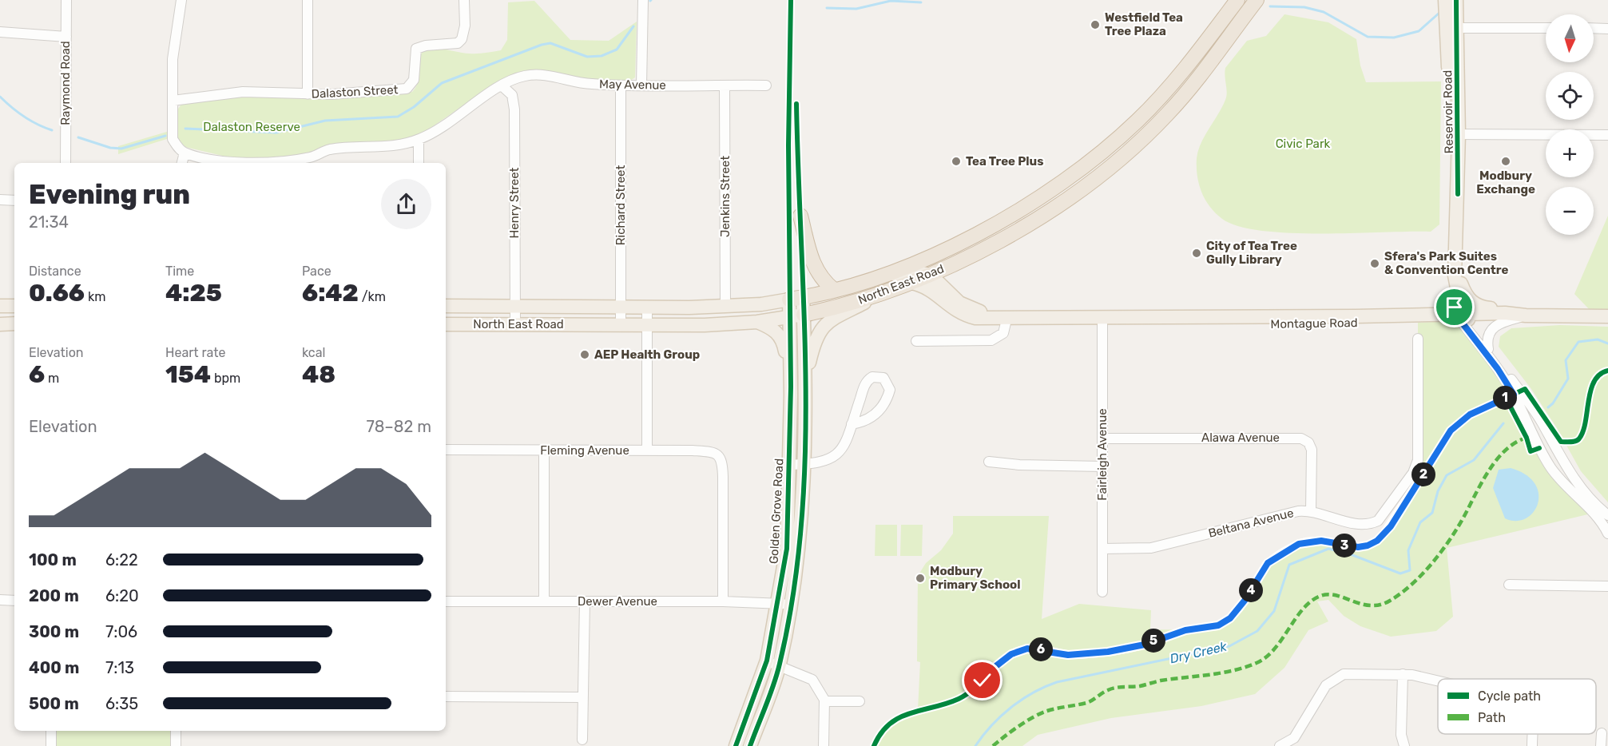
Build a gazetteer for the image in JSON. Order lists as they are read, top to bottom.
{
  "streets": {
    "highway": ["North East Road"],
    "main road": ["Reservoir Road", "Montague Road", "Golden Grove Road"],
    "street": [
      "Raymond Road",
      "May Avenue",
      "Dalaston Street",
      "Jenkins Street",
      "Henry Street",
      "Richard Street",
      "Alawa Avenue",
      "Fleming Avenue",
      "Fairleigh Avenue",
      "Beltana Avenue",
      "Dewer Avenue"
    ]
  },
  "crossings": [
    ["May Avenue", "Jenkins Street"],
    ["May Avenue", "Henry Street"],
    ["May Avenue", "Richard Street"],
    ["Reservoir Road", "Montague Road"],
    ["Jenkins Street", "North East Road"],
    ["Henry Street", "North East Road"],
    ["Richard Street", "North East Road"],
    ["North East Road", "Montague Road"],
    ["North East Road", "Golden Grove Road"],
    ["Montague Road", "Fairleigh Avenue"],
    ["Alawa Avenue", "Fairleigh Avenue"],
    ["Alawa Avenue", "Beltana Avenue"],
    ["Fleming Avenue", "Dewer Avenue"],
    ["Fairleigh Avenue", "Beltana Avenue"],
    ["Golden Grove Road", "Dewer Avenue"]
  ],
  "water": ["Dry Creek"],
  "parks": ["Dalaston Reserve", "Civic Park"],
  "places": [
    "Westfield Tea Tree Plaza",
    "Tea Tree Plus",
    "Modbury Exchange",
    "City of Tea Tree Gully Library",
    "Sfera's Park Suites & Convention Centre",
    "AEP Health Group",
    "Modbury Primary School"
  ],
  "legend": ["Cycle path", "Path"],
  "north": "bottom",
  "page": {
    "map_buttons": ["+", "−"],
    "heading": ["Evening run", "21:34"],
    "stats": [
      ["Distance", "0.66 km"],
      ["Time", "4:25"],
      ["Pace", "6:42 /km"],
      ["Elevation", "6 m"],
      ["Heart rate", "154 bpm"],
      ["kcal", "48"]
    ],
    "pins": [
      "1",
      "2",
      "3",
      "4",
      "5",
      "6"
    ],
    "chart": ["Elevation", "78–82 m"],
    "list": [
      {
        "name": "100 m",
        "note": "6:22"
      },
      {
        "name": "200 m",
        "note": "6:20"
      },
      {
        "name": "300 m",
        "note": "7:06"
      },
      {
        "name": "400 m",
        "note": "7:13"
      },
      {
        "name": "500 m",
        "note": "6:35"
      }
    ]
  }
}
